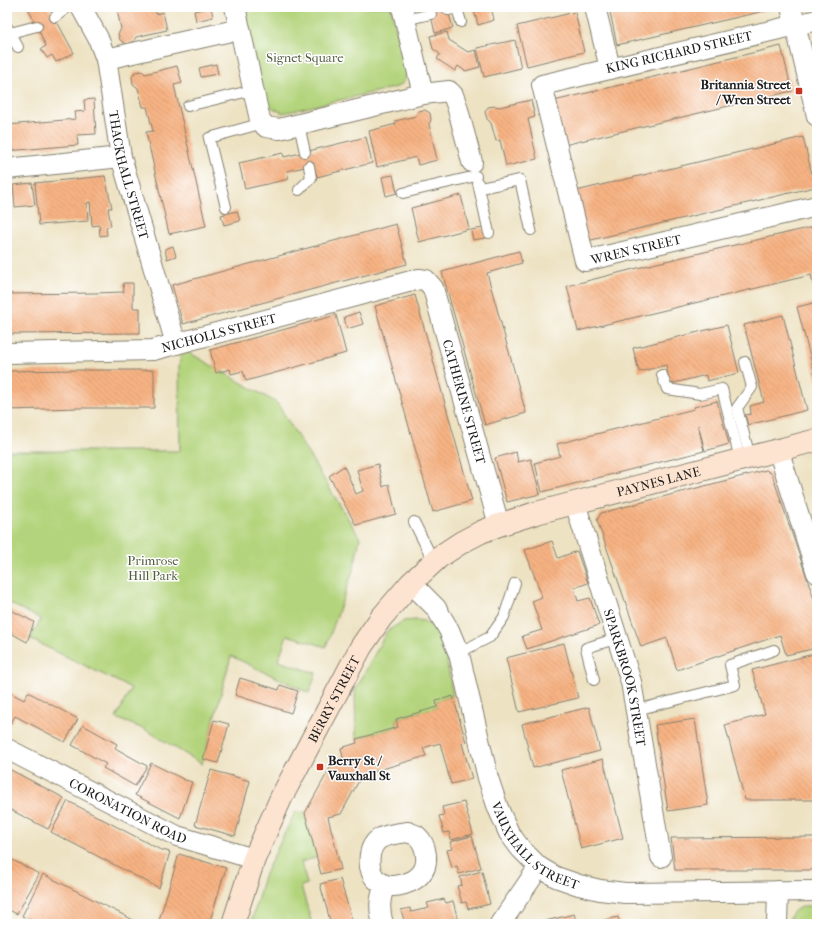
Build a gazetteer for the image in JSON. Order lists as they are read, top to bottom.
{
  "streets": {
    "street": [
      "KING RICHARD STREET",
      "THACKHALL STREET",
      "WREN STREET",
      "NICHOLLS STREET",
      "CATHERINE STREET",
      "PAYNES LANE",
      "SPARKBROOK STREET",
      "BERRY STREET",
      "CORONATION ROAD",
      "VAUXHALL STREET"
    ]
  },
  "crossings": [
    ["KING RICHARD STREET", "WREN STREET"],
    ["THACKHALL STREET", "NICHOLLS STREET"],
    ["NICHOLLS STREET", "CATHERINE STREET"],
    ["CATHERINE STREET", "PAYNES LANE"],
    ["CATHERINE STREET", "BERRY STREET"],
    ["PAYNES LANE", "SPARKBROOK STREET"],
    ["PAYNES LANE", "BERRY STREET"],
    ["BERRY STREET", "CORONATION ROAD"],
    ["BERRY STREET", "VAUXHALL STREET"]
  ],
  "parks": ["Signet Square", "Primrose Hill Park"],
  "places": {
    "transit": ["Britannia Street / Wren Street", "Berry St / Vauxhall St"]
  }
}
